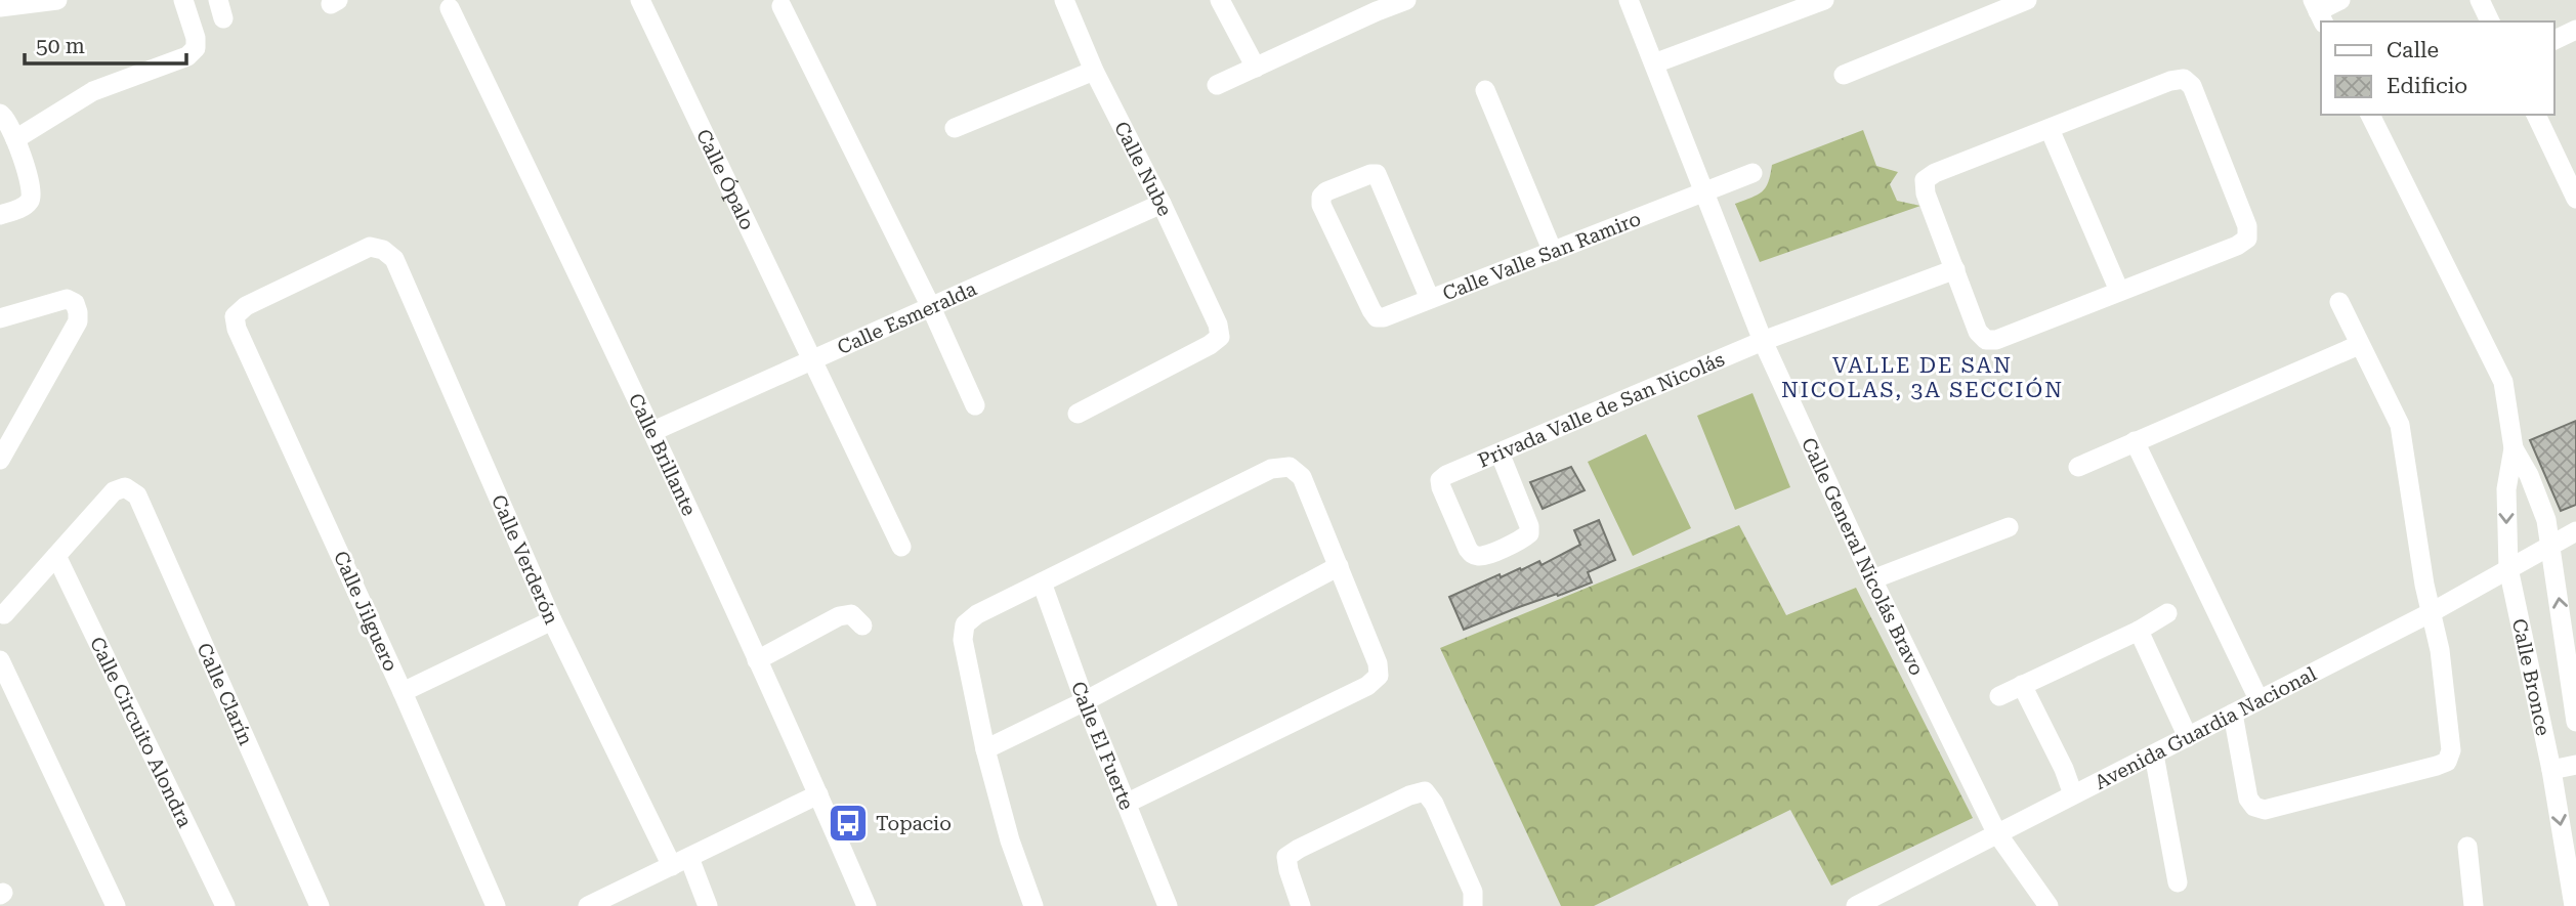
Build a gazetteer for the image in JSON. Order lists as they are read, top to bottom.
{
  "streets": {
    "street": [
      "Calle Nube",
      "Calle Ópalo",
      "Calle Valle San Ramiro",
      "Calle Esmeralda",
      "Privada Valle de San Nicolás",
      "Calle Brillante",
      "Calle General Nicolás Bravo",
      "Calle Verderón",
      "Calle Jilguero",
      "Calle Bronce",
      "Calle Clarín",
      "Avenida Guardia Nacional",
      "Calle Circuito Alondra",
      "Calle El Fuerte"
    ]
  },
  "crossings": [
    ["Calle Nube", "Calle Esmeralda"],
    ["Calle Ópalo", "Calle Esmeralda"],
    ["Calle Valle San Ramiro", "Calle General Nicolás Bravo"],
    ["Calle Esmeralda", "Calle Brillante"],
    ["Privada Valle de San Nicolás", "Calle General Nicolás Bravo"],
    ["Calle General Nicolás Bravo", "Avenida Guardia Nacional"],
    ["Calle Verderón", "Calle Jilguero"],
    ["Calle Bronce", "Avenida Guardia Nacional"],
    ["Calle Clarín", "Calle Circuito Alondra"]
  ],
  "districts": ["VALLE DE SAN NICOLAS, 3A SECCIÓN"],
  "places": {
    "bus stop": ["Topacio"]
  },
  "legend": ["Calle", "Edificio"],
  "scale_bar": "50 m"
}
